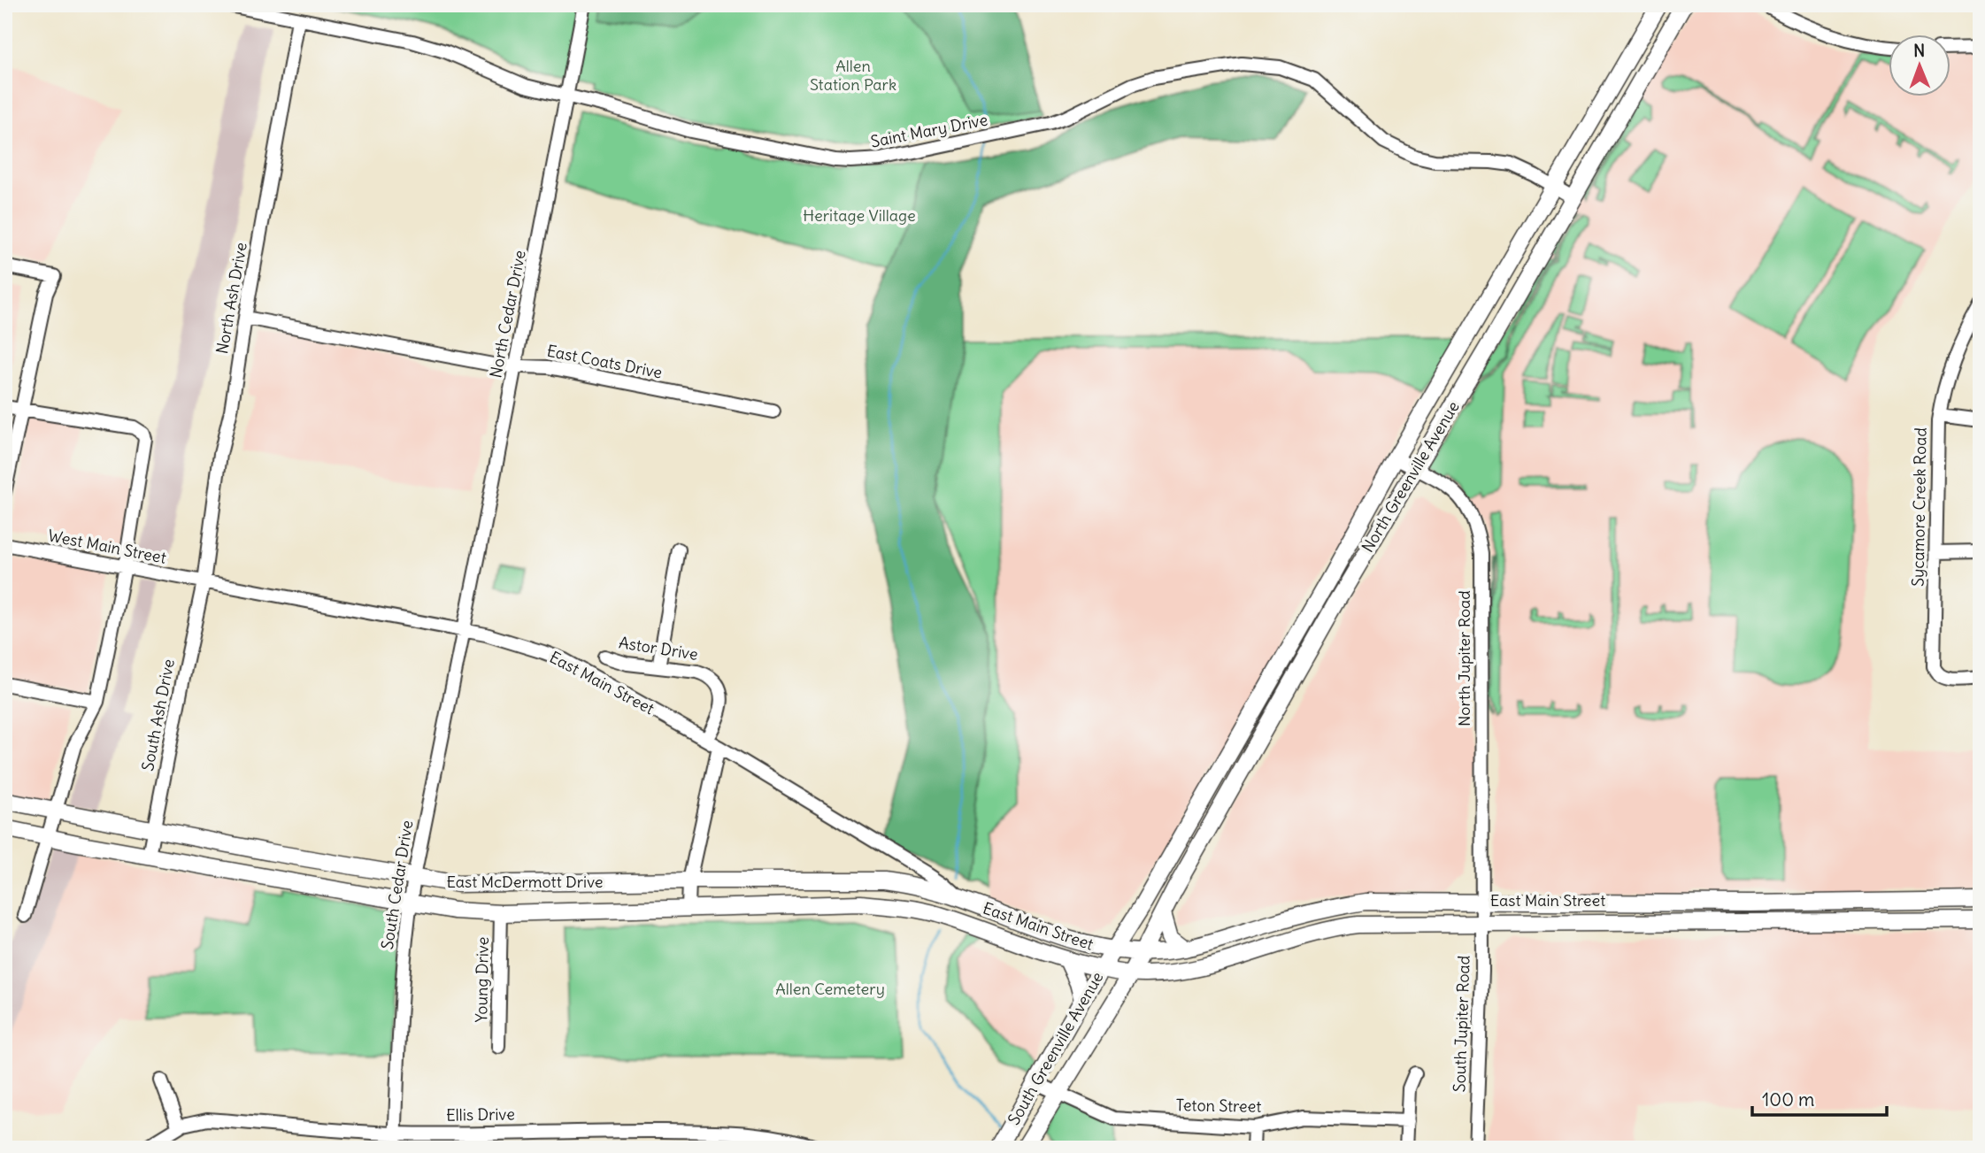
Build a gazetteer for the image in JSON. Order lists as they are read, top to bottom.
{
  "streets": {
    "main road": [
      "North Greenville Avenue",
      "East Main Street",
      "East McDermott Drive",
      "South Greenville Avenue"
    ],
    "street": [
      "Saint Mary Drive",
      "North Ash Drive",
      "North Cedar Drive",
      "East Coats Drive",
      "Sycamore Creek Road",
      "West Main Street",
      "Astor Drive",
      "North Jupiter Road",
      "South Ash Drive",
      "South Cedar Drive",
      "Young Drive",
      "South Jupiter Road",
      "Teton Street",
      "Ellis Drive"
    ]
  },
  "crossings": [
    ["Saint Mary Drive", "North Ash Drive"],
    ["Saint Mary Drive", "North Cedar Drive"],
    ["Saint Mary Drive", "North Greenville Avenue"],
    ["North Ash Drive", "East Coats Drive"],
    ["North Ash Drive", "West Main Street"],
    ["North Ash Drive", "East Main Street"],
    ["North Ash Drive", "South Ash Drive"],
    ["North Cedar Drive", "East Coats Drive"],
    ["North Cedar Drive", "East Main Street"],
    ["North Cedar Drive", "South Cedar Drive"],
    ["North Greenville Avenue", "North Jupiter Road"],
    ["North Greenville Avenue", "East Main Street"],
    ["North Greenville Avenue", "South Greenville Avenue"],
    ["West Main Street", "East Main Street"],
    ["West Main Street", "South Ash Drive"],
    ["Astor Drive", "East Main Street"],
    ["North Jupiter Road", "East Main Street"],
    ["North Jupiter Road", "South Jupiter Road"],
    ["East Main Street", "South Ash Drive"],
    ["East Main Street", "East McDermott Drive"],
    ["East Main Street", "South Cedar Drive"],
    ["East Main Street", "South Jupiter Road"],
    ["East Main Street", "South Greenville Avenue"],
    ["South Ash Drive", "East McDermott Drive"],
    ["East McDermott Drive", "South Cedar Drive"],
    ["East McDermott Drive", "Young Drive"],
    ["South Cedar Drive", "Ellis Drive"],
    ["South Greenville Avenue", "Teton Street"]
  ],
  "parks": ["Allen Station Park", "Heritage Village", "Allen Cemetery"],
  "scale_bar": "100 m",
  "north": "top"
}
